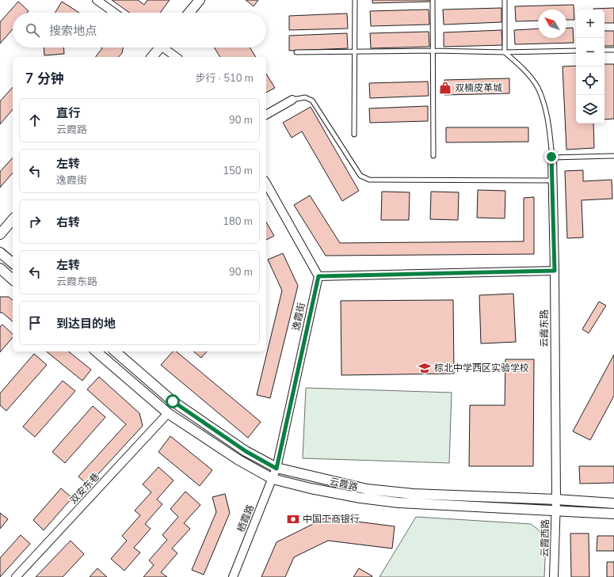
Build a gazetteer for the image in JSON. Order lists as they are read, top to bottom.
{
  "streets": {
    "street": [
      "逸霞街",
      "云霞东路",
      "云霞路",
      "双安东巷",
      "栖霞路",
      "云霞西路"
    ]
  },
  "crossings": [
    ["逸霞街", "云霞路"],
    ["逸霞街", "栖霞路"],
    ["云霞东路", "云霞路"],
    ["云霞东路", "云霞西路"],
    ["云霞路", "栖霞路"],
    ["云霞路", "云霞西路"]
  ],
  "places": {
    "shop": ["双楠皮革城"],
    "school or university": ["棕北中学西区实验学校"],
    "bank": ["中国工商银行"]
  },
  "north": "top left",
  "page": {
    "map_buttons": ["+", "−"],
    "search": "搜索地点",
    "heading": ["7 分钟", "步行 · 510 m"],
    "list": [
      ["直行", "云霞路", "90 m"],
      ["左转", "逸霞街", "150 m"],
      ["右转", "180 m"],
      ["左转", "云霞东路", "90 m"],
      "到达目的地"
    ]
  }
}
